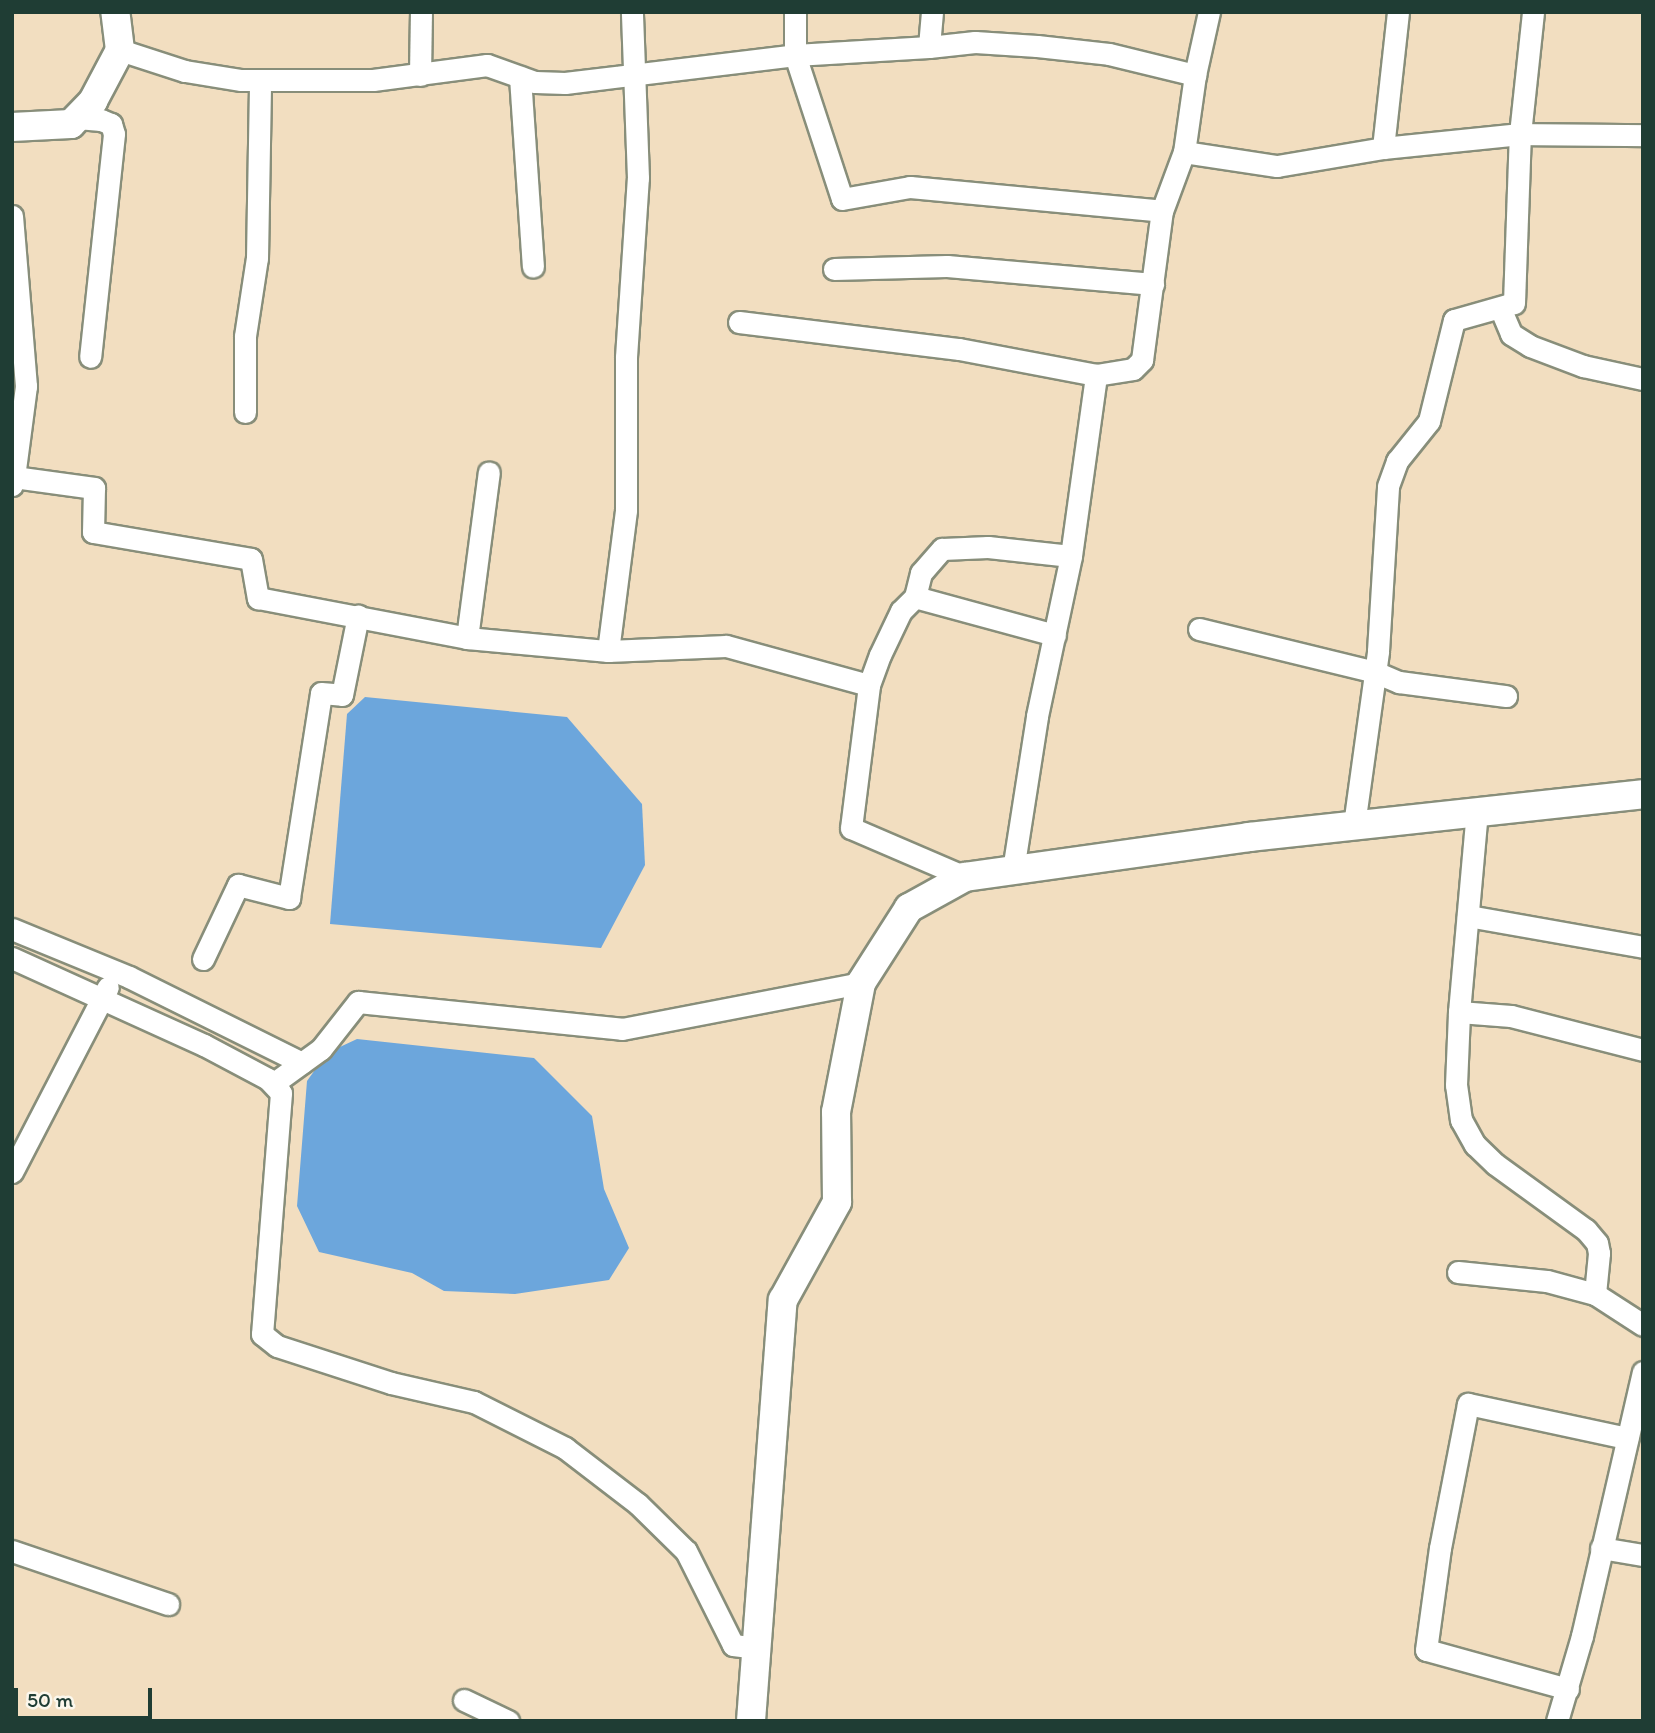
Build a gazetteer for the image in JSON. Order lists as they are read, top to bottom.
{
  "scale_bar": "50 m"
}
